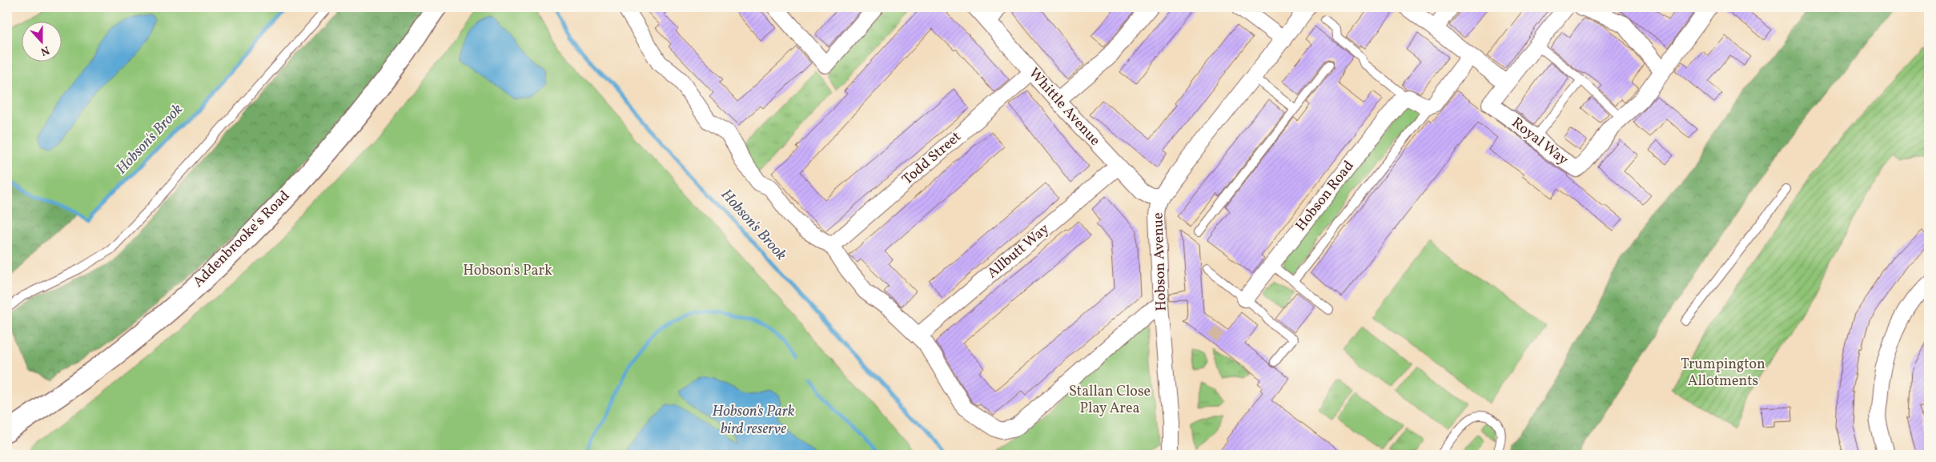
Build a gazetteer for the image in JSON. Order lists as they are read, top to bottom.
{
  "streets": {
    "street": [
      "Whittle Avenue",
      "Royal Way",
      "Todd Street",
      "Hobson Road",
      "Addenbrooke's Road",
      "Allbutt Way",
      "Hobson Avenue"
    ]
  },
  "crossings": [
    ["Whittle Avenue", "Todd Street"],
    ["Whittle Avenue", "Allbutt Way"],
    ["Whittle Avenue", "Hobson Avenue"]
  ],
  "water": ["Hobson's Brook", "Hobson's Park bird reserve"],
  "parks": ["Hobson's Park", "Trumpington Allotments", "Stallan Close Play Area"],
  "north": "bottom"
}
